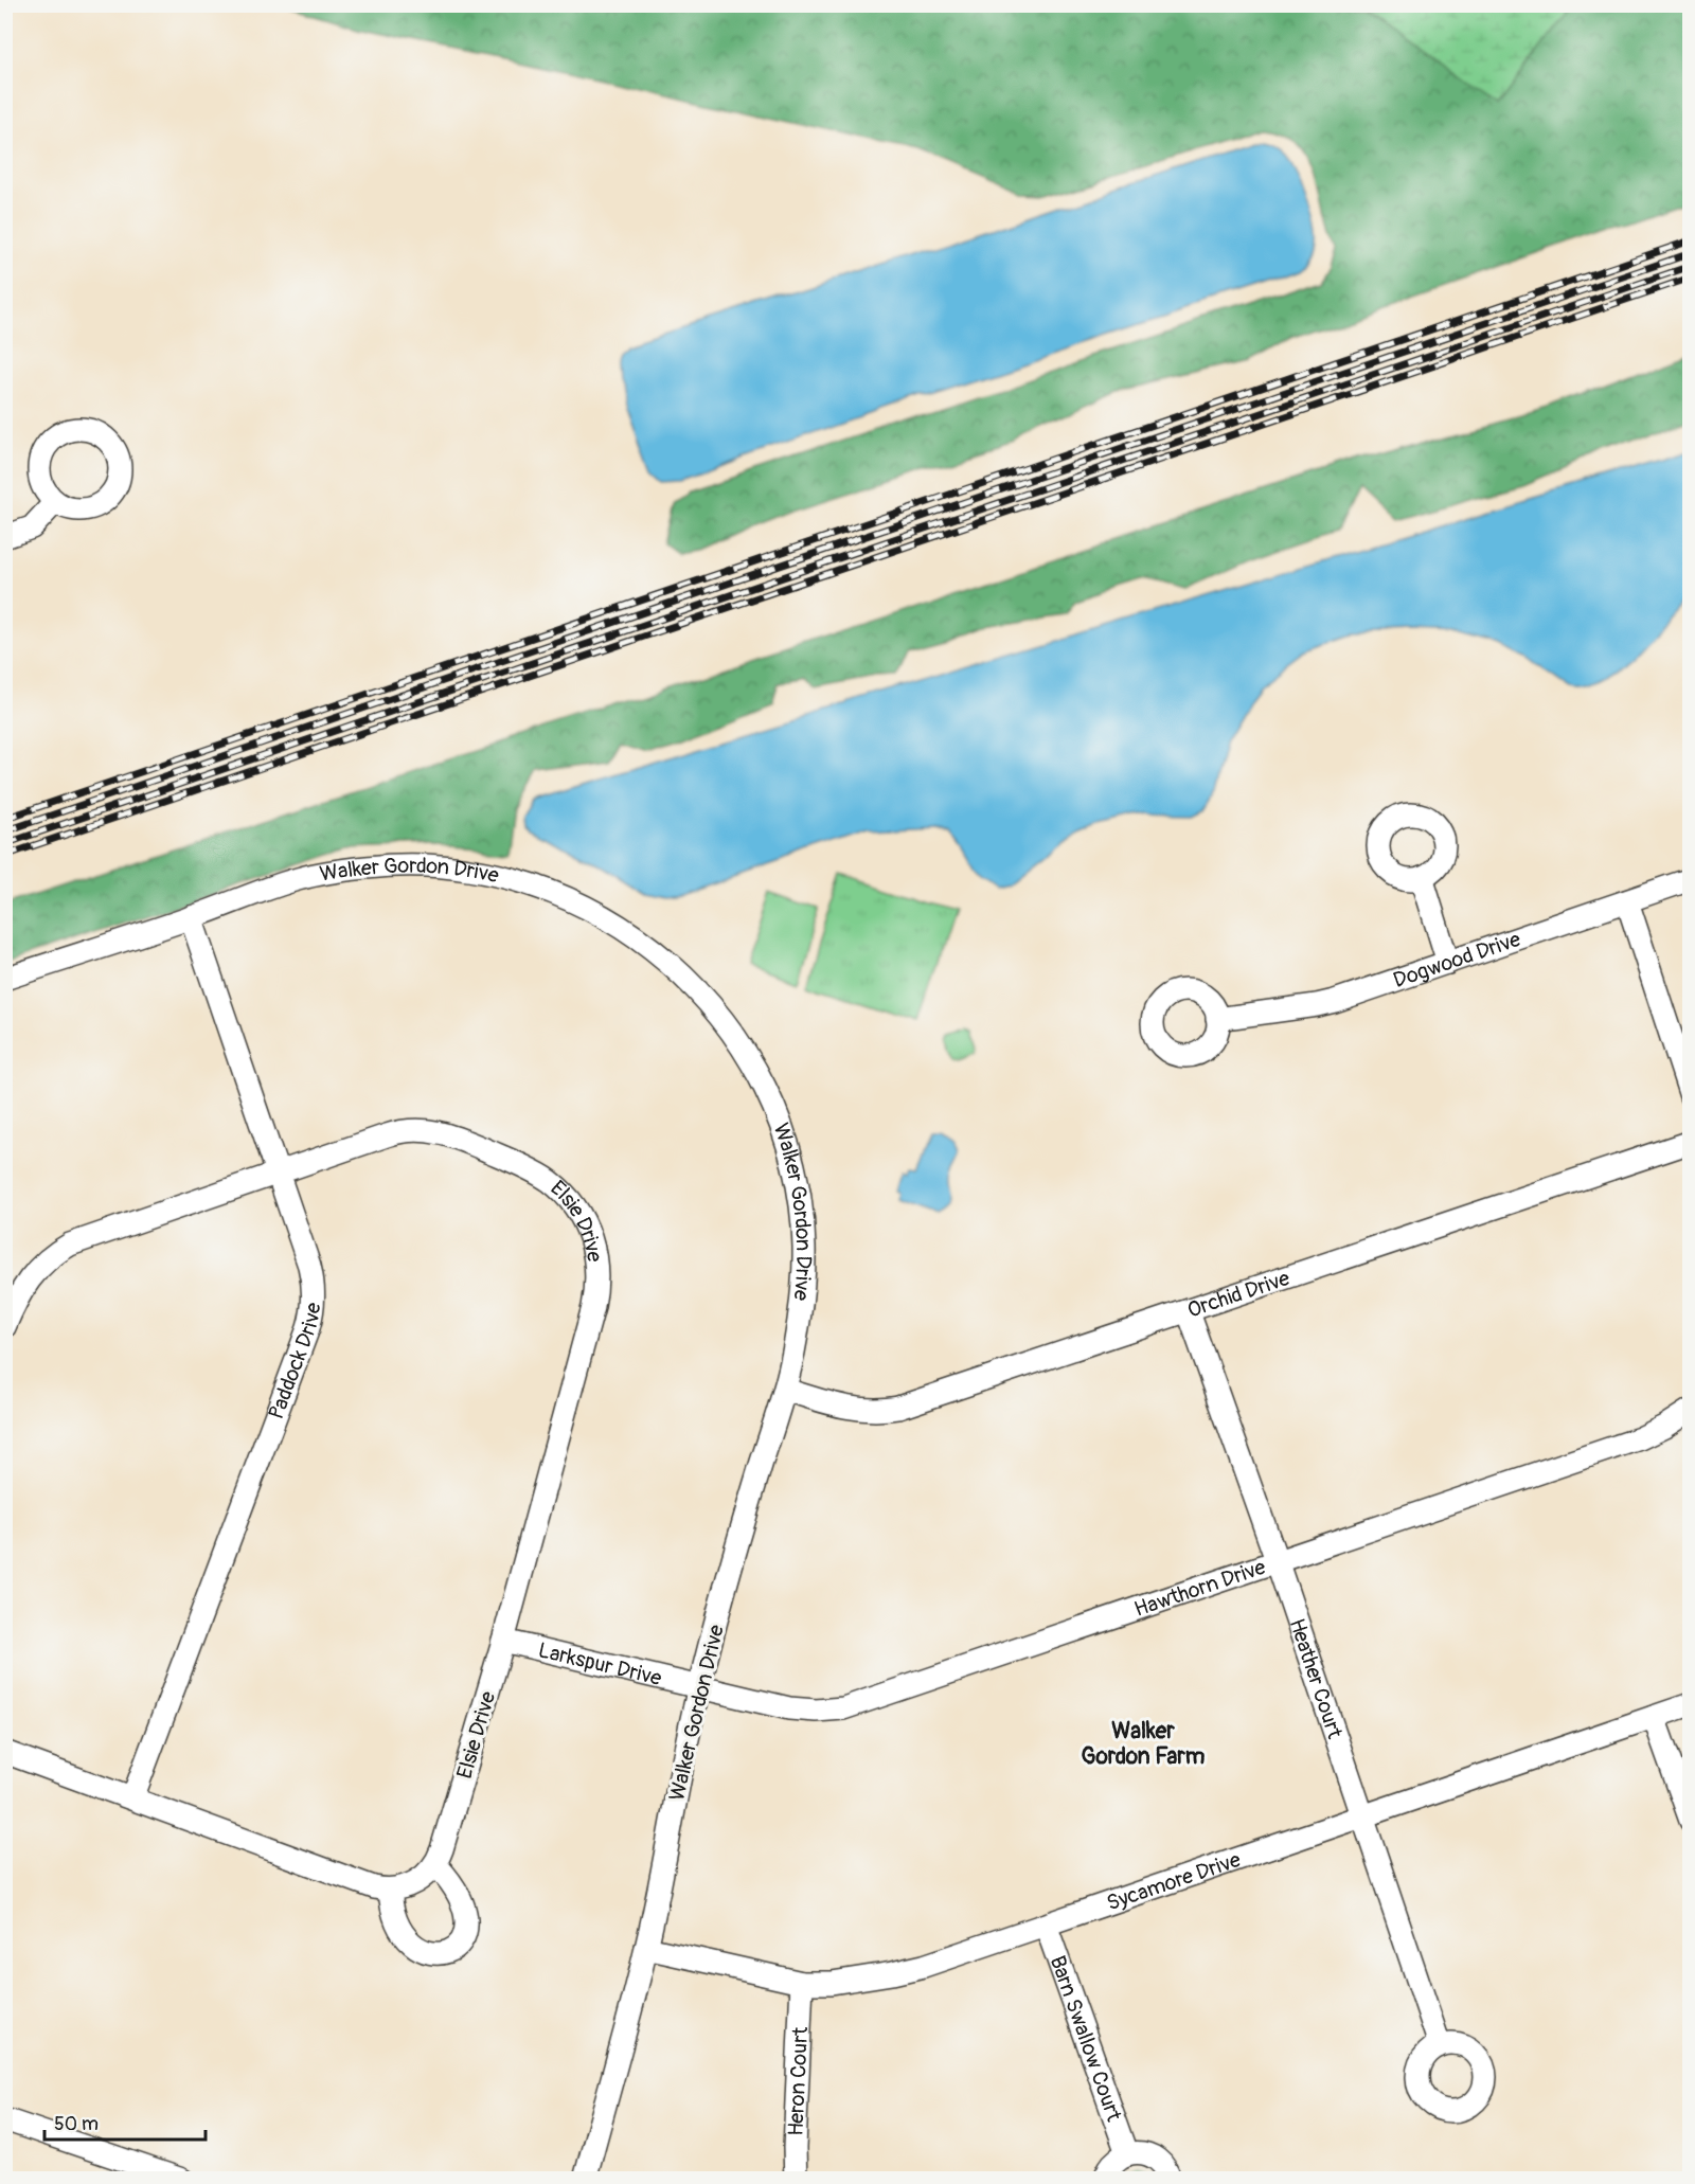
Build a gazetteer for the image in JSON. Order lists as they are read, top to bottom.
{
  "streets": {
    "street": [
      "Walker Gordon Drive",
      "Dogwood Drive",
      "Elsie Drive",
      "Orchid Drive",
      "Paddock Drive",
      "Hawthorn Drive",
      "Larkspur Drive",
      "Heather Court",
      "Sycamore Drive",
      "Barn Swallow Court",
      "Heron Court"
    ]
  },
  "crossings": [
    ["Walker Gordon Drive", "Orchid Drive"],
    ["Walker Gordon Drive", "Paddock Drive"],
    ["Walker Gordon Drive", "Hawthorn Drive"],
    ["Walker Gordon Drive", "Larkspur Drive"],
    ["Walker Gordon Drive", "Sycamore Drive"],
    ["Elsie Drive", "Paddock Drive"],
    ["Elsie Drive", "Larkspur Drive"],
    ["Orchid Drive", "Heather Court"],
    ["Hawthorn Drive", "Larkspur Drive"],
    ["Hawthorn Drive", "Heather Court"],
    ["Heather Court", "Sycamore Drive"],
    ["Sycamore Drive", "Barn Swallow Court"],
    ["Sycamore Drive", "Heron Court"]
  ],
  "districts": ["Walker Gordon Farm"],
  "scale_bar": "50 m"
}
